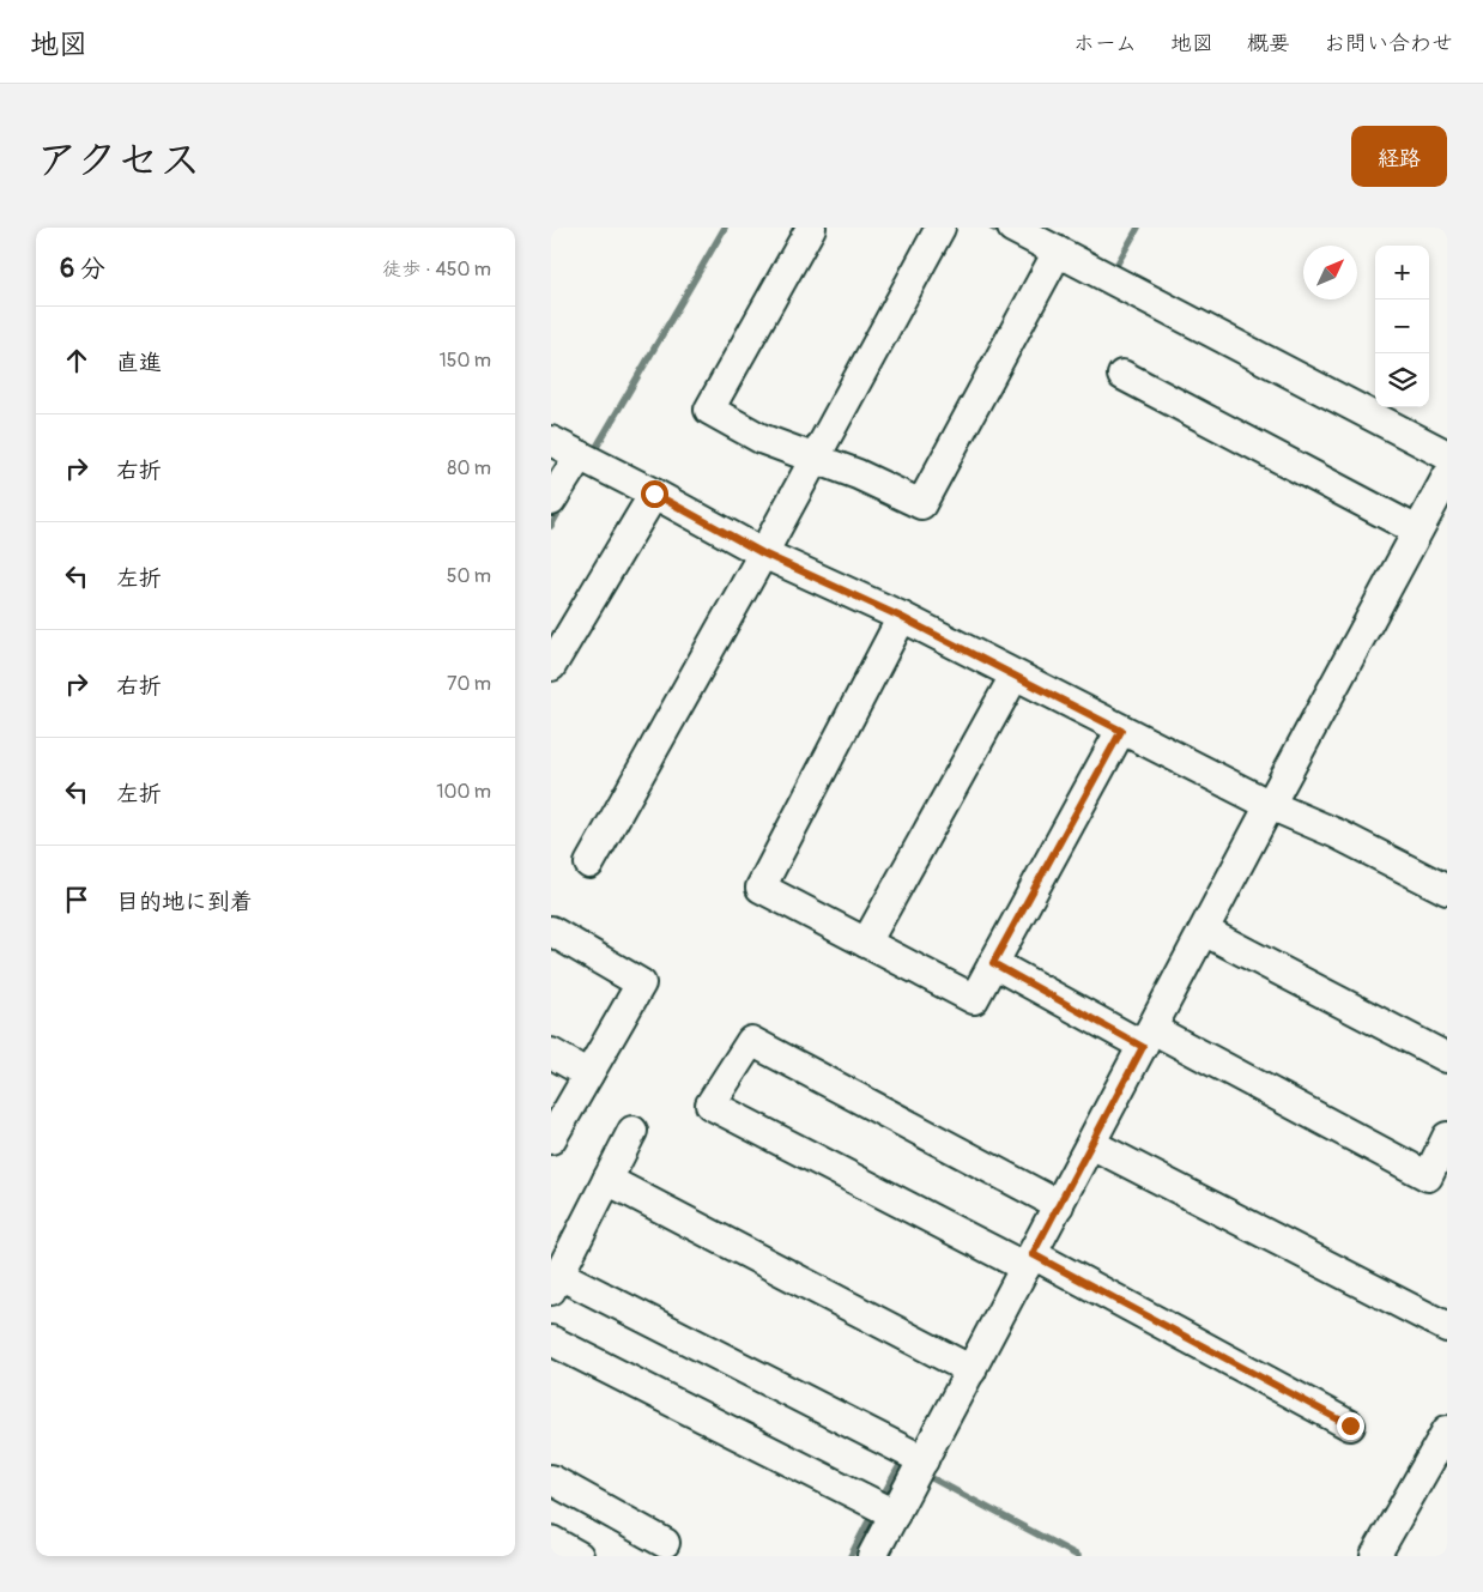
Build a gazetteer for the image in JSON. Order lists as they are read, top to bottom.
{
  "north": "top right",
  "page": {
    "header": "地図",
    "nav": [
      "ホーム",
      "地図",
      "概要",
      "お問い合わせ"
    ],
    "title": "アクセス",
    "buttons": "経路",
    "heading": ["6 分", "徒歩 · 450 m"],
    "map_buttons": ["+", "−"],
    "list": [
      ["直進", "150 m"],
      ["右折", "80 m"],
      ["左折", "50 m"],
      ["右折", "70 m"],
      ["左折", "100 m"],
      "目的地に到着"
    ]
  }
}
